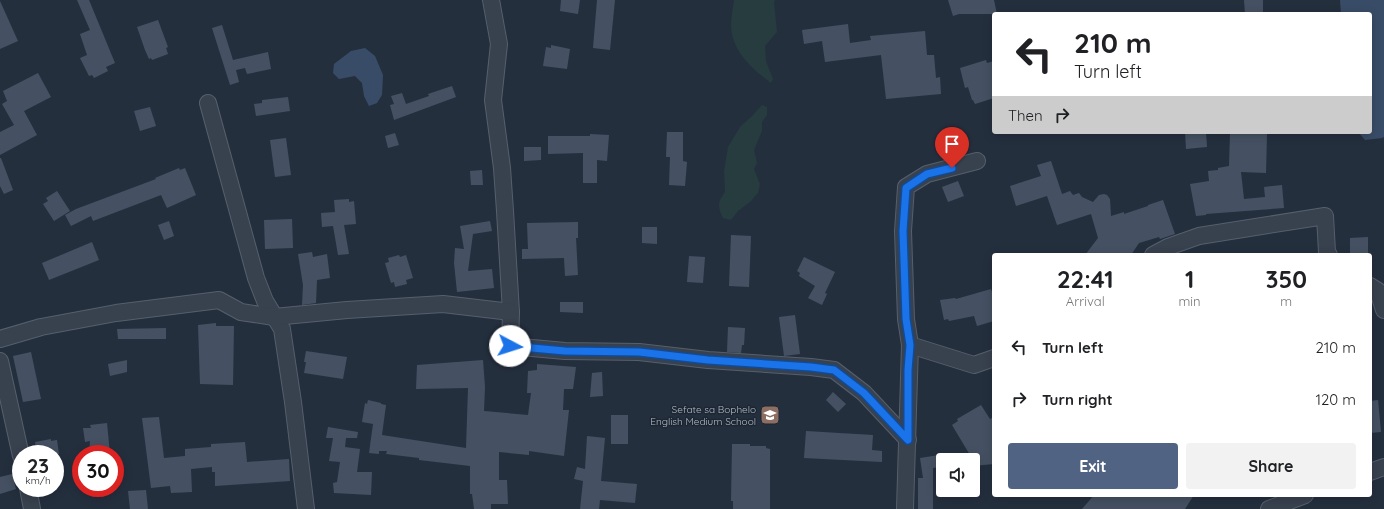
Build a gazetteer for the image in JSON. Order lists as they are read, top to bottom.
{
  "places": {
    "school or university": ["Sefate sa Bophelo English Medium School"]
  },
  "page": {
    "turn": ["210 m", "Turn left"],
    "then": "Then",
    "eta": [
      "22:41",
      "Arrival",
      "1",
      "min",
      "350",
      "m"
    ],
    "list": [
      {
        "name": "Turn left",
        "value": "210 m"
      },
      {
        "name": "Turn right",
        "value": "120 m"
      }
    ],
    "buttons": ["Exit", "Share"],
    "speed": "23 km/h",
    "limit": "30"
  }
}
